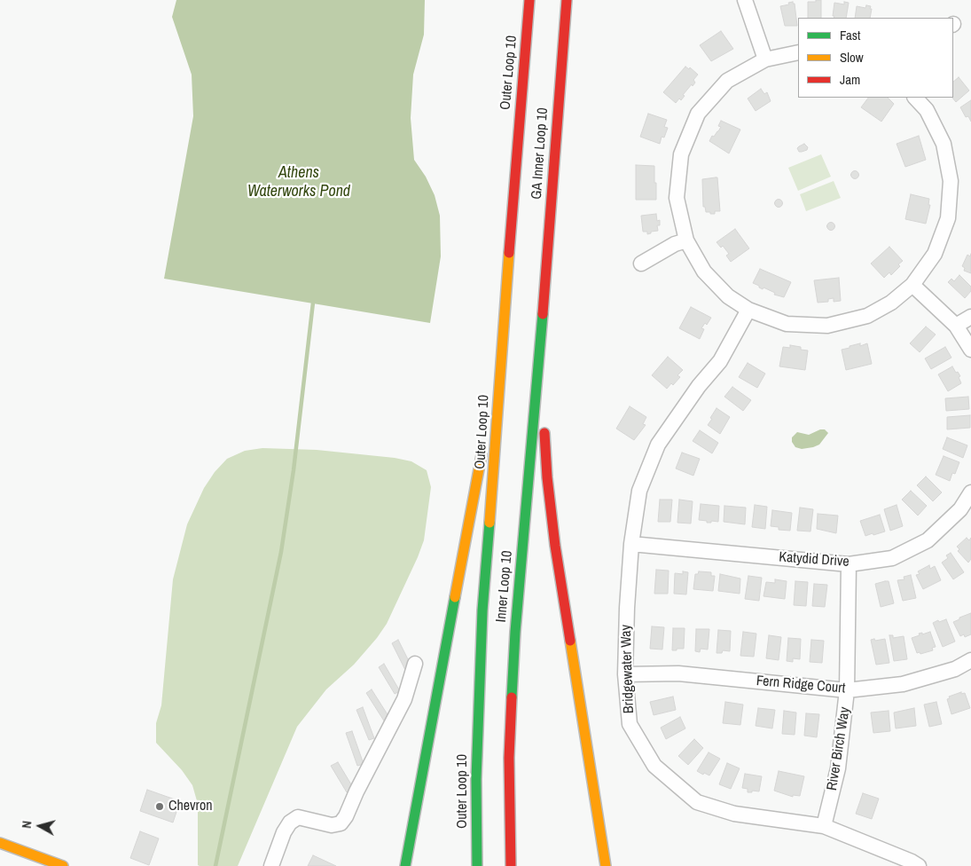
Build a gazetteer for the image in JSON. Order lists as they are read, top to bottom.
{
  "streets": {
    "highway": ["Outer Loop 10", "GA Inner Loop 10", "Inner Loop 10"],
    "street": [
      "Katydid Drive",
      "Bridgewater Way",
      "Fern Ridge Court",
      "River Birch Way"
    ]
  },
  "crossings": [
    ["GA Inner Loop 10", "Inner Loop 10"],
    ["Katydid Drive", "Bridgewater Way"],
    ["Katydid Drive", "River Birch Way"],
    ["Bridgewater Way", "Fern Ridge Court"],
    ["Bridgewater Way", "River Birch Way"],
    ["Fern Ridge Court", "River Birch Way"]
  ],
  "water": ["Athens Waterworks Pond"],
  "places": ["Chevron"],
  "legend": ["Fast", "Slow", "Jam"],
  "north": "left"
}
